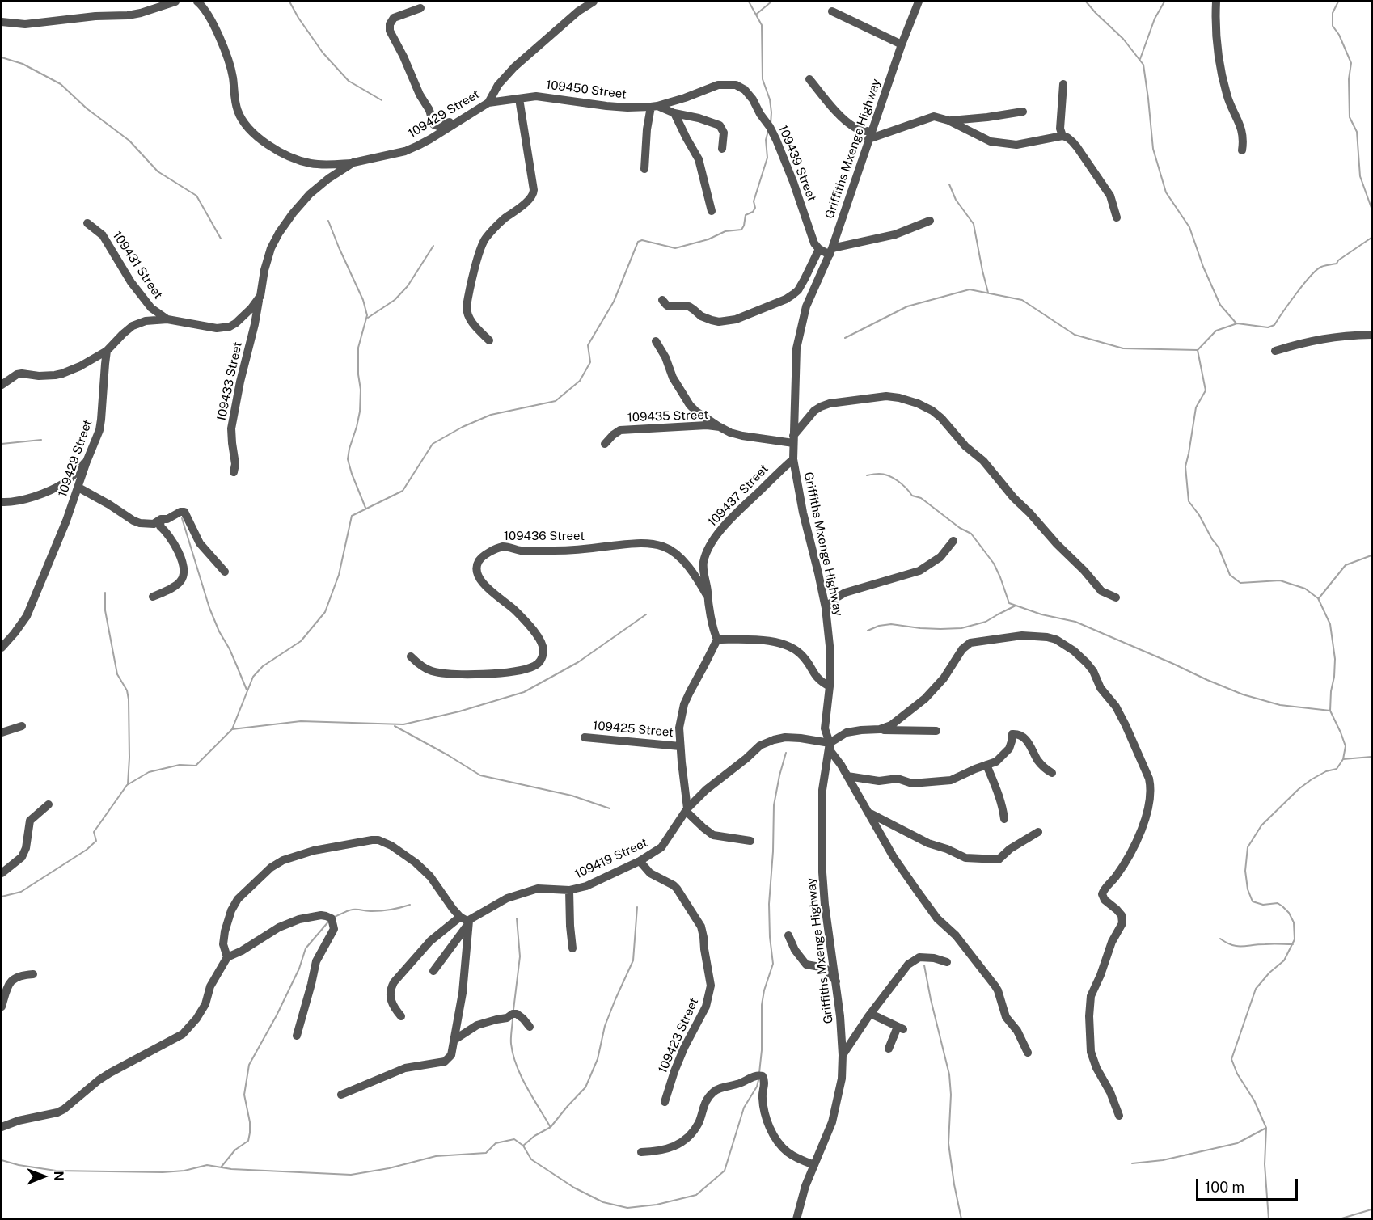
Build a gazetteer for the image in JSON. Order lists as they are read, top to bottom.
{
  "streets": {
    "street": [
      "109450 Street",
      "109429 Street",
      "Griffiths Mxenge Highway",
      "109439 Street",
      "109431 Street",
      "109433 Street",
      "109435 Street",
      "109437 Street",
      "109436 Street",
      "109425 Street",
      "109419 Street",
      "109423 Street"
    ]
  },
  "crossings": [
    ["109450 Street", "109429 Street"],
    ["109450 Street", "109439 Street"],
    ["109429 Street", "109433 Street"],
    ["Griffiths Mxenge Highway", "109435 Street"],
    ["Griffiths Mxenge Highway", "109437 Street"],
    ["Griffiths Mxenge Highway", "109419 Street"],
    ["109437 Street", "109436 Street"],
    ["109419 Street", "109423 Street"]
  ],
  "scale_bar": "100 m",
  "north": "right"
}
